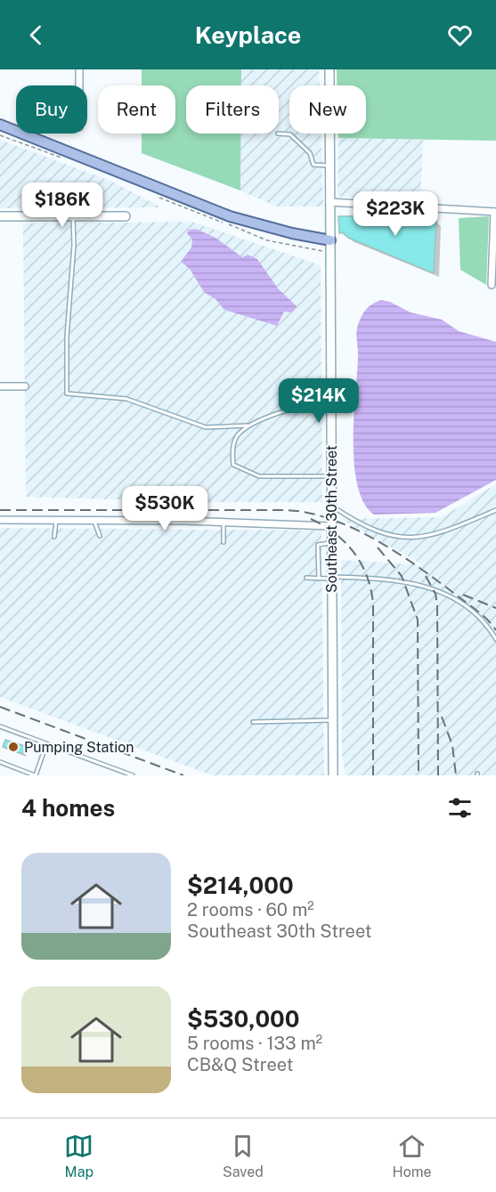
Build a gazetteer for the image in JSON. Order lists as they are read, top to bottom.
{
  "streets": {
    "main road": ["Southeast 30th Street"]
  },
  "places": ["Pumping Station"],
  "page": {
    "header": "Keyplace",
    "chip": [
      "Buy",
      "Rent",
      "Filters",
      "New"
    ],
    "price": [
      "$186K",
      "$223K",
      "$214K",
      "$530K"
    ],
    "heading": "4 homes",
    "list": [
      {
        "name": "$214,000",
        "note": "2 rooms · 60 m² · Southeast 30th Street"
      },
      {
        "name": "$530,000",
        "note": "5 rooms · 133 m² · CB&Q Street"
      }
    ],
    "tabs": ["Map", "Saved", "Home"]
  }
}
